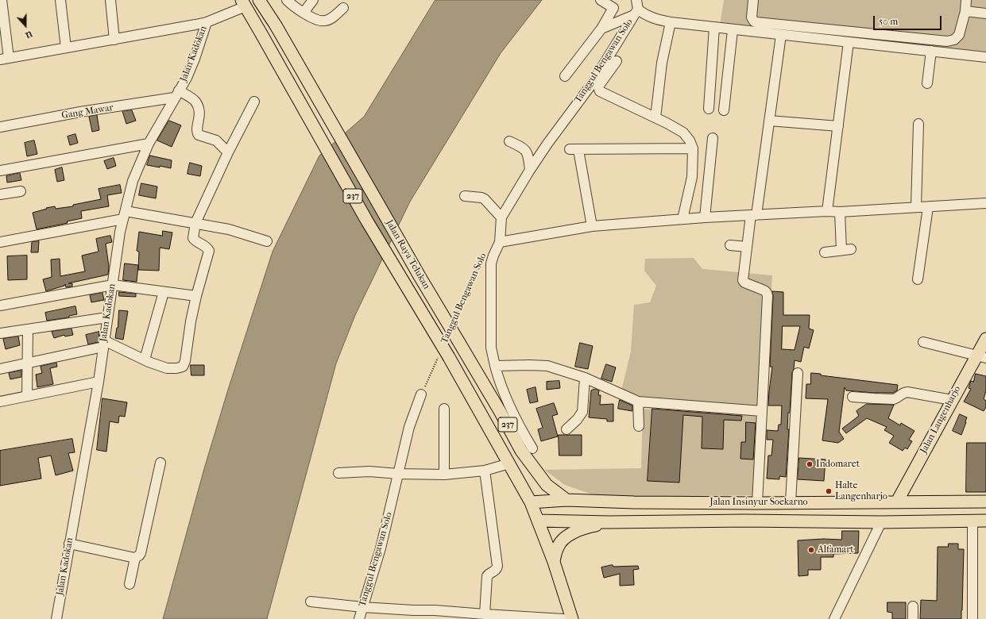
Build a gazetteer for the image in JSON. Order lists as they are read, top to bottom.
{
  "streets": {
    "main road": [
      "237",
      "Jalan Raya Telukan",
      "Jalan Langenharjo",
      "Jalan Insinyur Soekarno"
    ],
    "street": ["Jalan Kadokan", "Tanggul Bengawan Solo", "Gang Mawar"]
  },
  "crossings": [
    ["Jalan Kadokan", "Gang Mawar"],
    ["Tanggul Bengawan Solo", "Jalan Raya Telukan"],
    ["Jalan Raya Telukan", "Jalan Insinyur Soekarno"],
    ["Jalan Langenharjo", "Jalan Insinyur Soekarno"]
  ],
  "places": ["Indomaret", "Halte Langenharjo", "Alfamart"],
  "scale_bar": "50 m",
  "north": "bottom"
}
